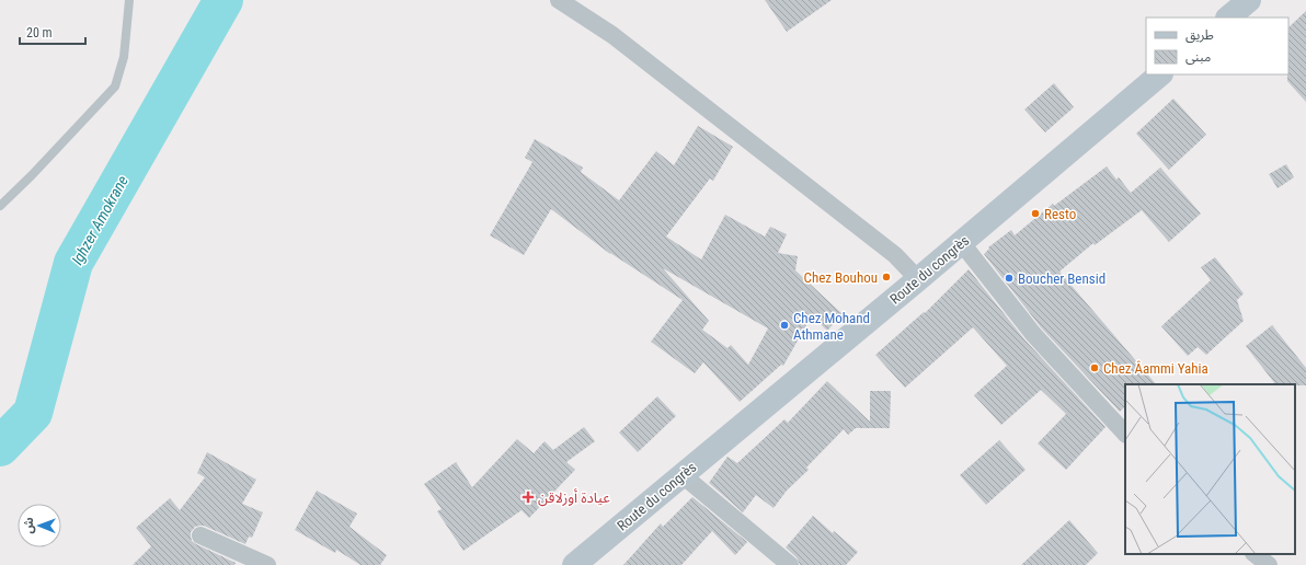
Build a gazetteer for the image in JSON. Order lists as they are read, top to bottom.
{
  "streets": {
    "main road": ["Route du congrès"]
  },
  "water": ["Ighzer Amokrane"],
  "places": {
    "other": [
      "Resto",
      "Chez Bouhou",
      "Boucher Bensid",
      "Chez Mohand Athmane",
      "Chez Âammi Yahia"
    ],
    "health": ["عيادة أوزلاقن"]
  },
  "legend": ["طريق", "مبنى"],
  "scale_bar": "20 m",
  "north": "left"
}
